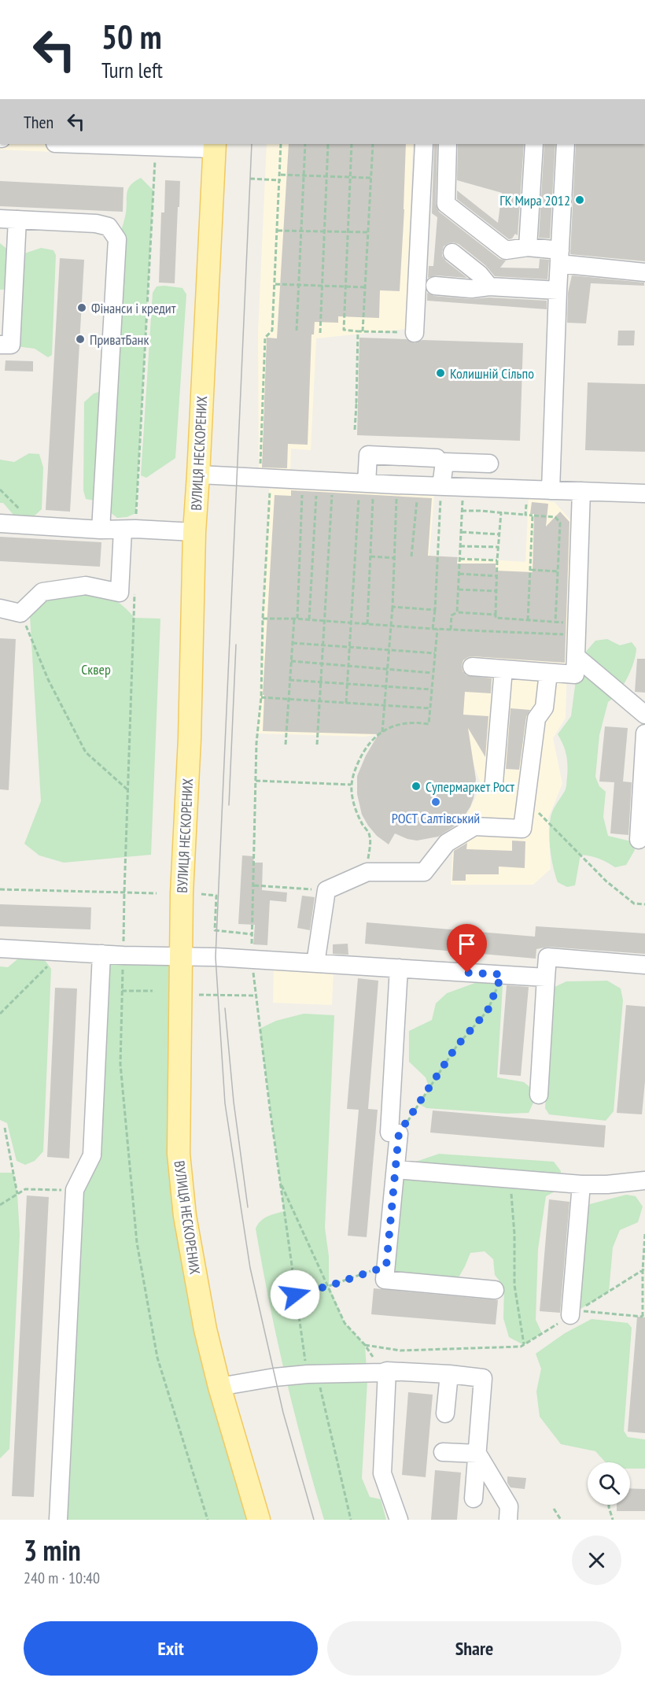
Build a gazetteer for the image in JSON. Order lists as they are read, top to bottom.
{
  "streets": {
    "main road": ["ВУЛИЦЯ НЕСКОРЕНИХ"]
  },
  "parks": ["Сквер"],
  "places": [
    "ГК Мира 2012",
    "Фінанси і кредит",
    "ПриватБанк",
    "Колишній Сільпо",
    "Супермаркет Рост",
    "РОСТ Салтівський"
  ],
  "page": {
    "turn": ["50 m", "Turn left"],
    "then": "Then",
    "heading": ["3 min", "240 m · 10:40"],
    "buttons": ["Exit", "Share"]
  }
}
